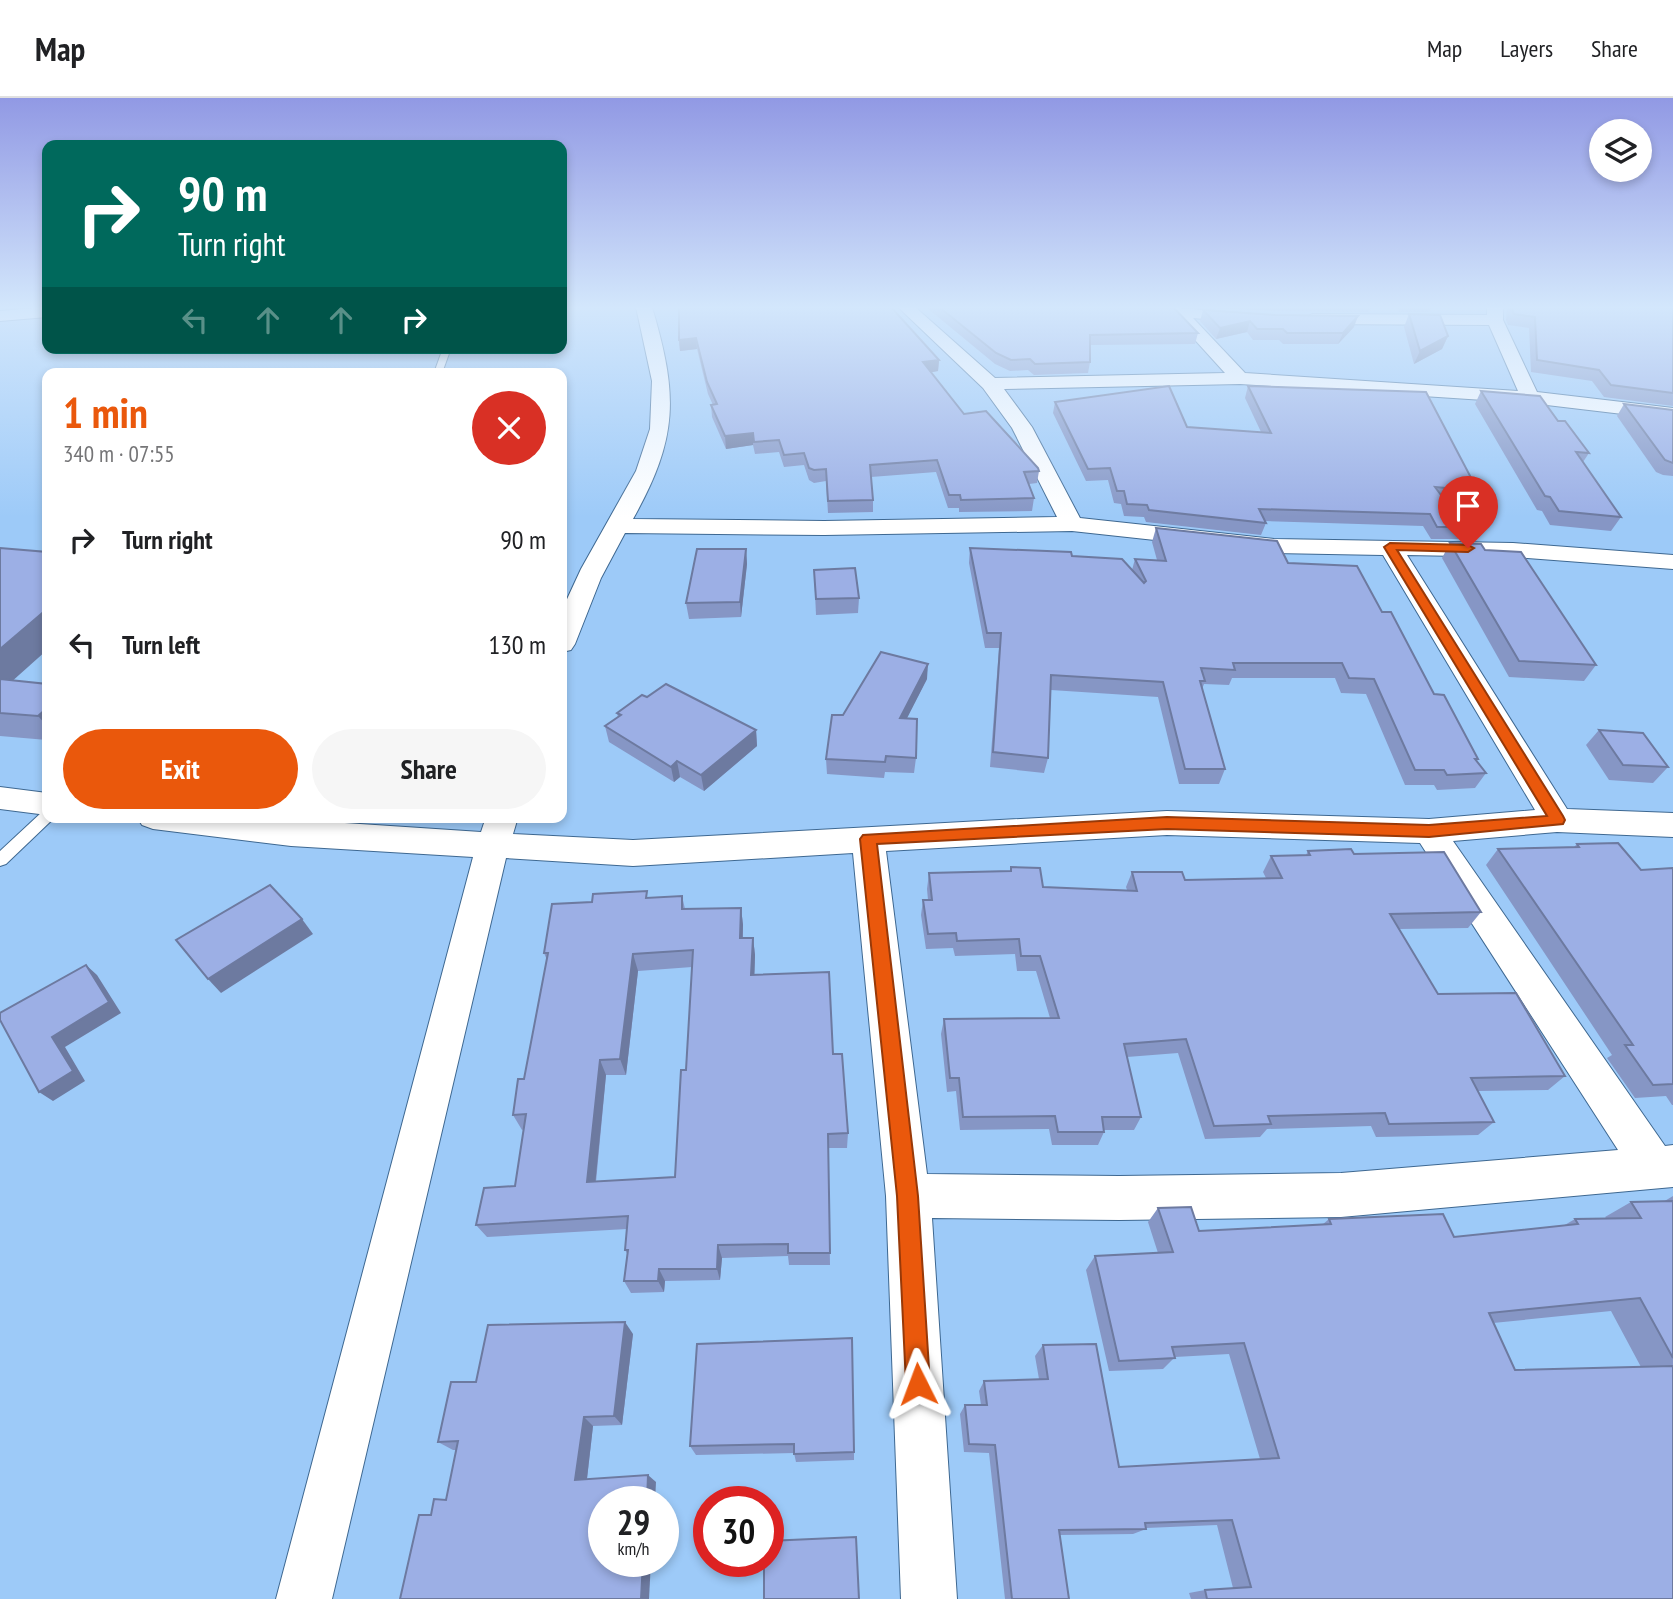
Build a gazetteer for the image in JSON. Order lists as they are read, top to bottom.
{
  "page": {
    "header": "Map",
    "nav": ["Map", "Layers", "Share"],
    "turn": ["90 m", "Turn right"],
    "heading": ["1 min", "340 m · 07:55"],
    "list": [
      {
        "name": "Turn right",
        "value": "90 m"
      },
      {
        "name": "Turn left",
        "value": "130 m"
      }
    ],
    "buttons": ["Exit", "Share"],
    "speed": "29 km/h",
    "limit": "30"
  }
}
